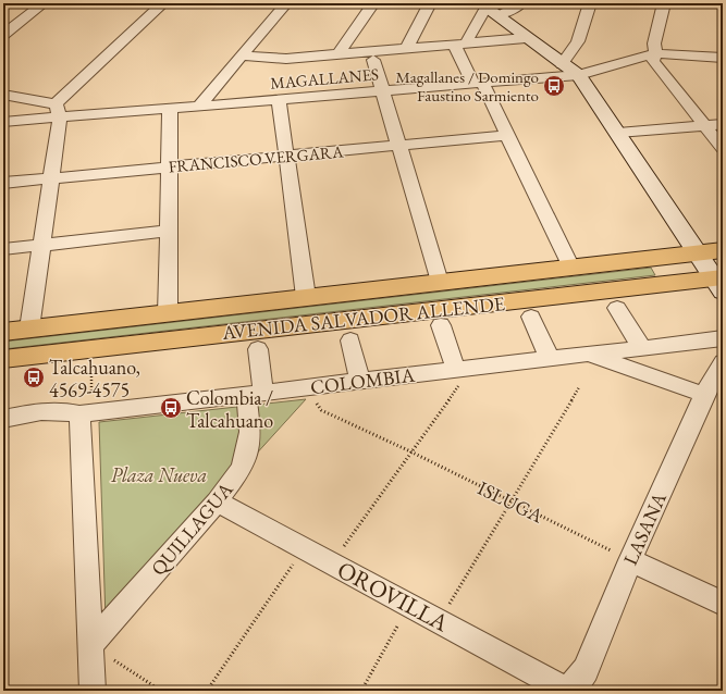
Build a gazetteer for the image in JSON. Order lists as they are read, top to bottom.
{
  "streets": {
    "highway": ["AVENIDA SALVADOR ALLENDE"],
    "street": [
      "MAGALLANES",
      "FRANCISCO VERGARA",
      "COLOMBIA",
      "QUILLAGUA",
      "LASANA",
      "OROVILLA"
    ],
    "path": ["ISLUGA"]
  },
  "crossings": [
    ["COLOMBIA", "ISLUGA"],
    ["COLOMBIA", "QUILLAGUA"],
    ["ISLUGA", "LASANA"],
    ["QUILLAGUA", "OROVILLA"],
    ["LASANA", "OROVILLA"]
  ],
  "parks": ["Plaza Nueva"],
  "places": {
    "bus stop": ["Magallanes / Domingo Faustino Sarmiento", "Talcahuano, 4569-4575", "Colombia / Talcahuano"]
  }
}
